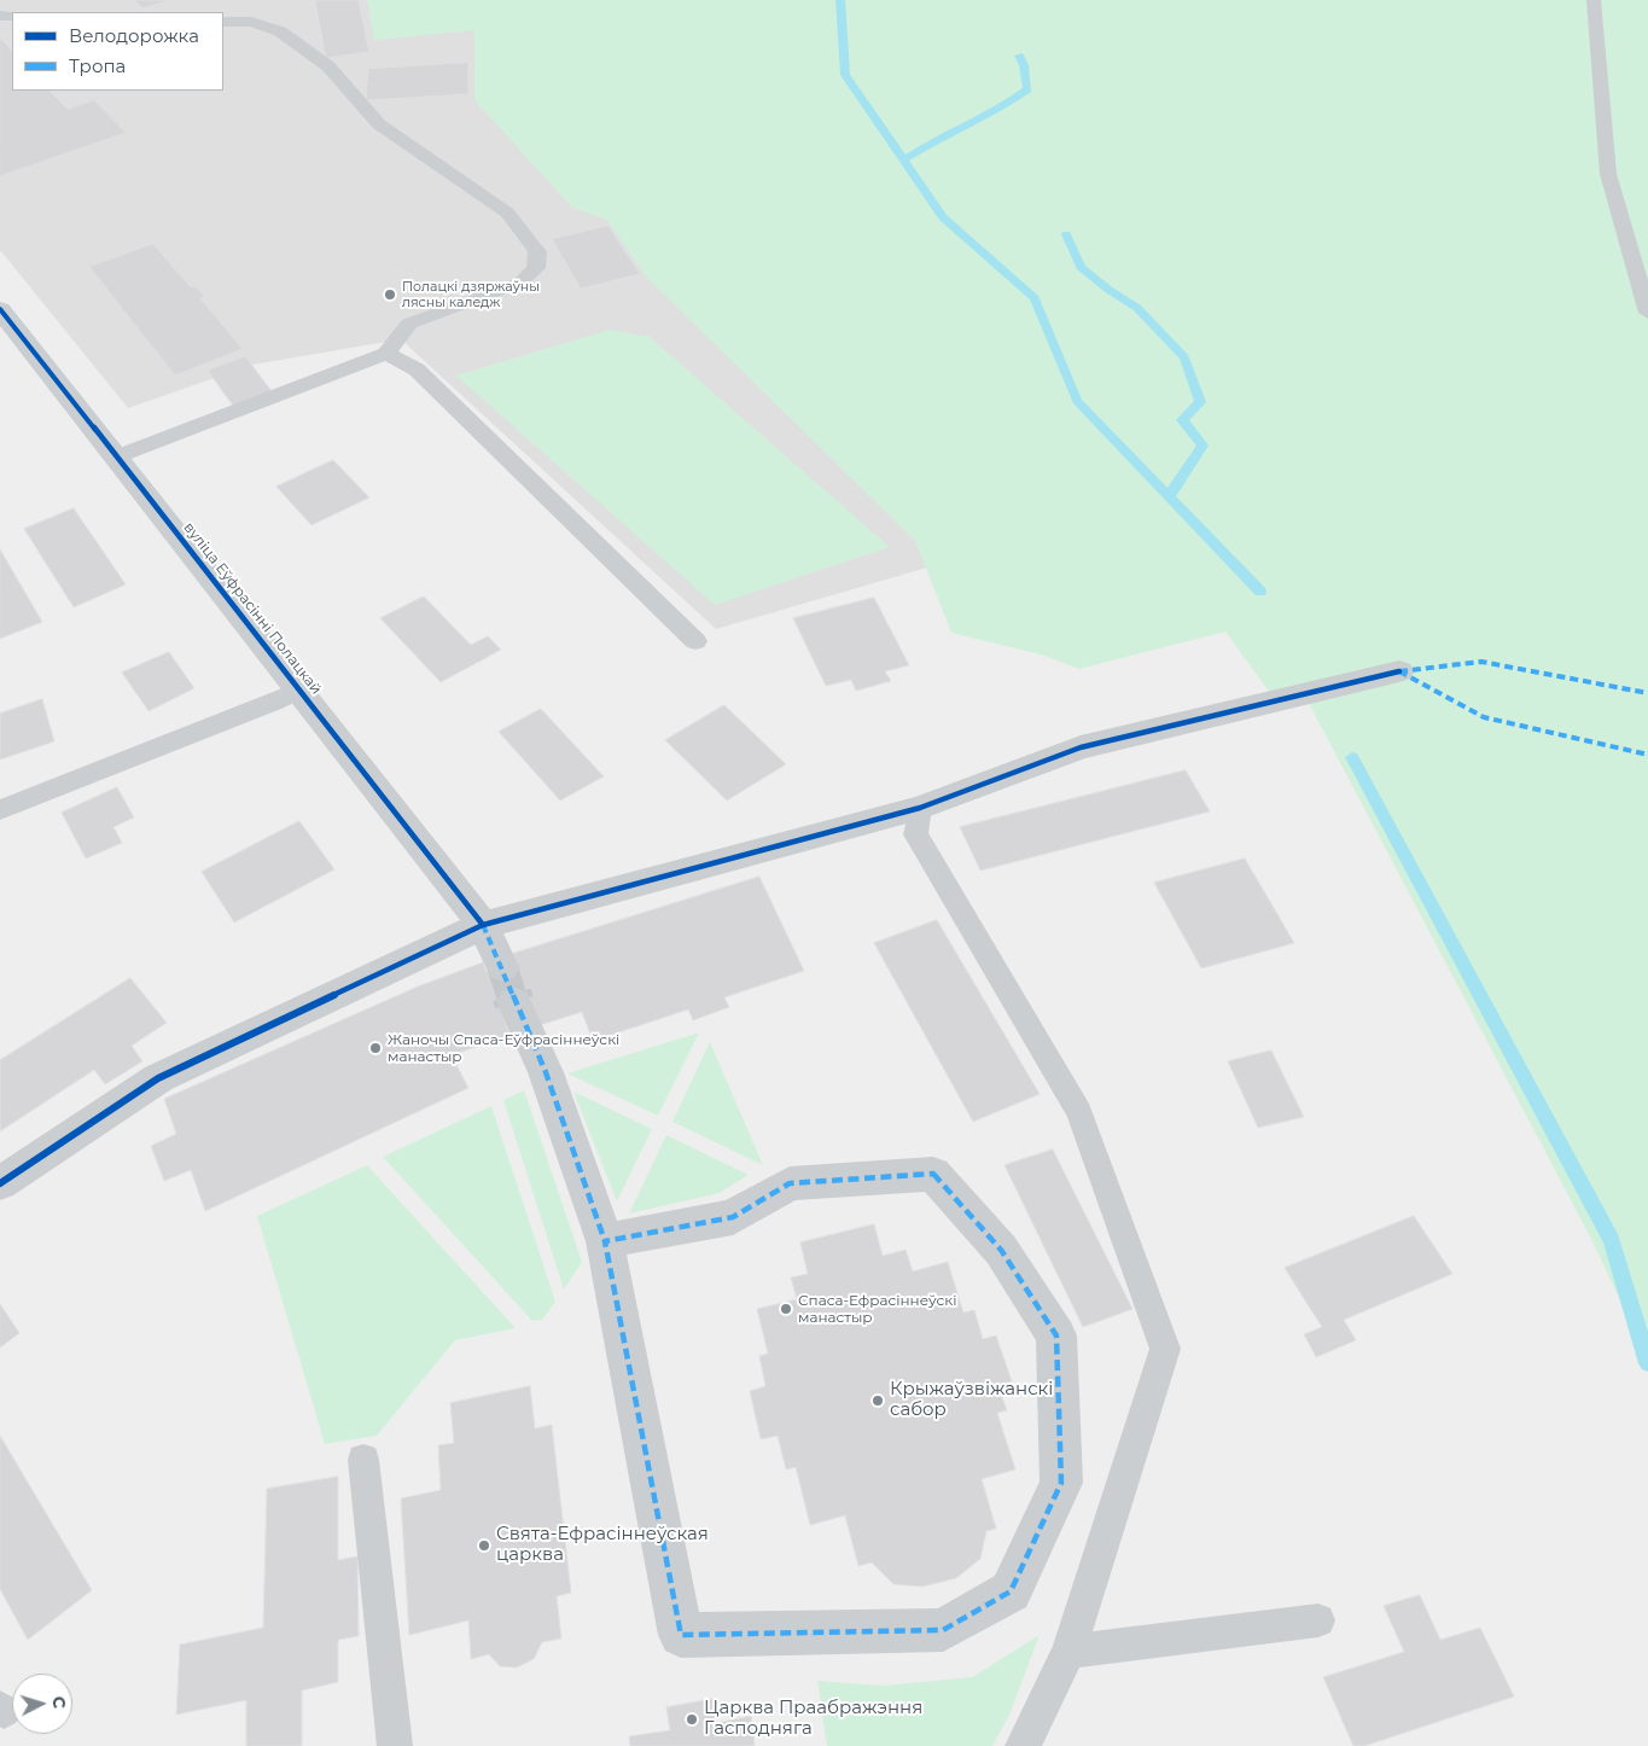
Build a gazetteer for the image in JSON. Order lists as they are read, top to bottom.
{
  "streets": {
    "street": ["вуліца Еўфрасінні Полацкай"]
  },
  "places": [
    "Полацкі дзяржаўны лясны каледж",
    "Жаночы Спаса-Еўфрасіннеўскі манастыр",
    "Спаса-Ефрасіннеўскі манастыр",
    "Крыжаўзвіжанскі сабор",
    "Свята-Ефрасіннеўская царква",
    "Царква Праабражэння Гасподняга"
  ],
  "legend": ["Велодорожка", "Тропа"],
  "north": "right"
}
